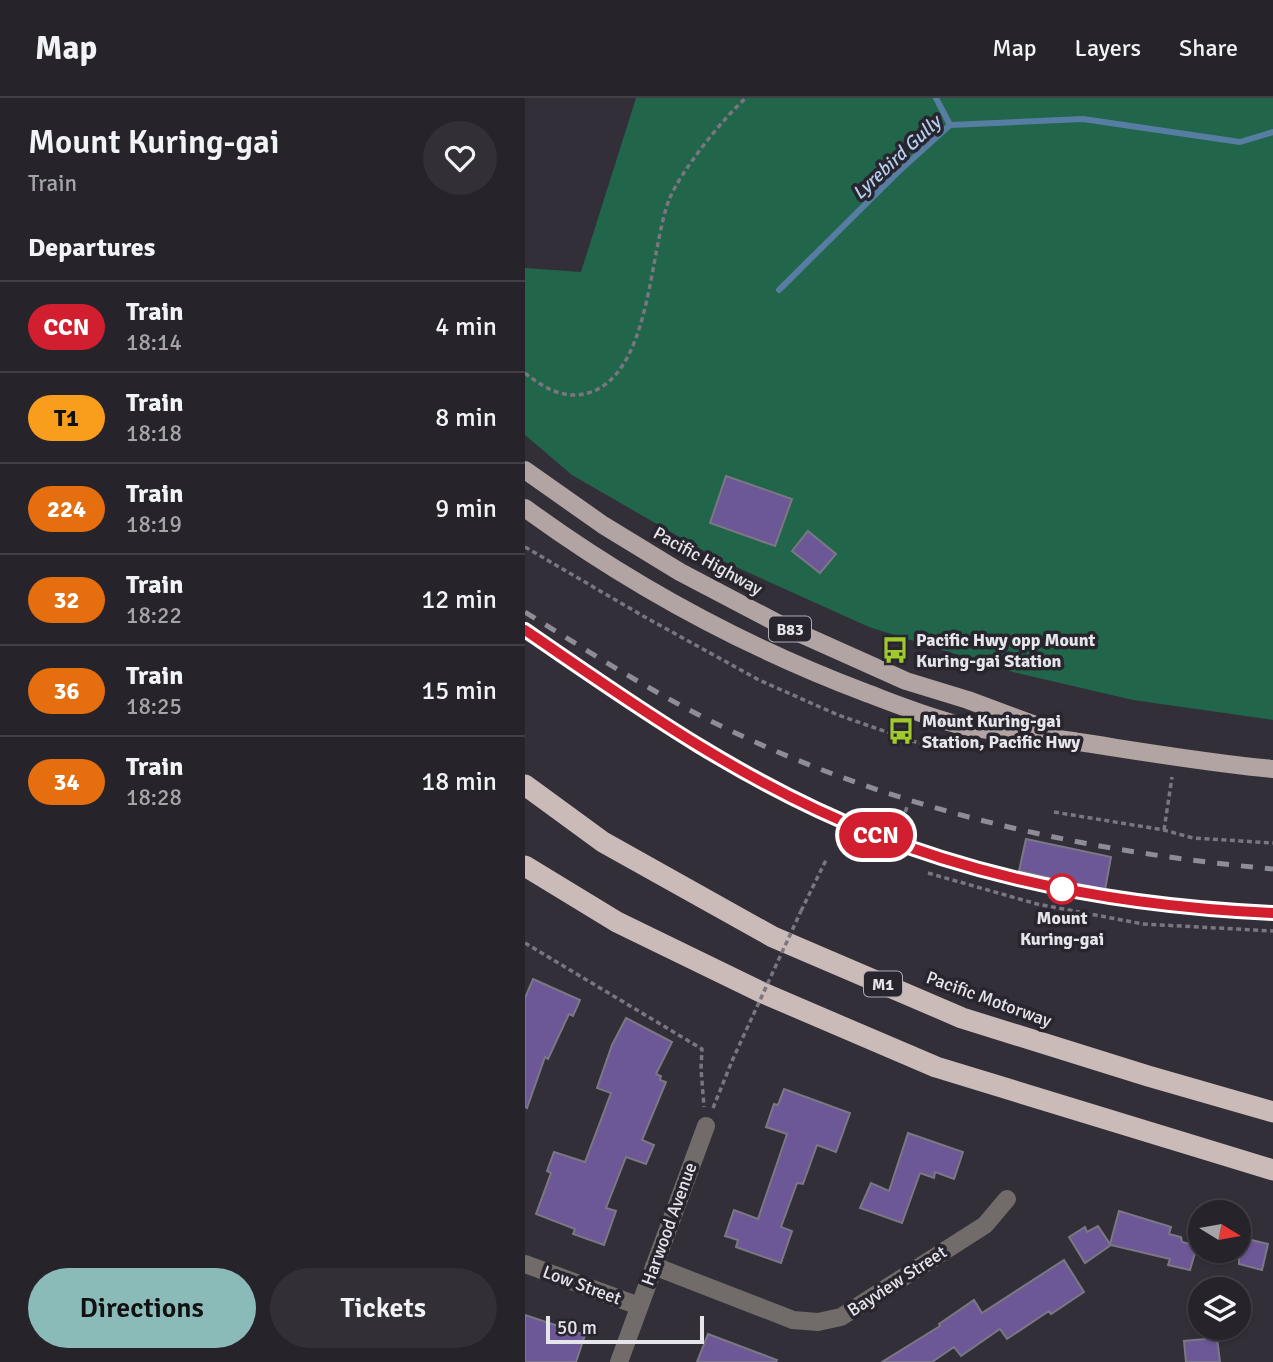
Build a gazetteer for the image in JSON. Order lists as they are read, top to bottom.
{
  "streets": {
    "highway": ["M1", "Pacific Motorway"],
    "main road": ["Pacific Highway", "B83"],
    "street": ["Harwood Avenue", "Bayview Street", "Low Street"]
  },
  "crossings": [
    ["Harwood Avenue", "Bayview Street"],
    ["Harwood Avenue", "Low Street"]
  ],
  "water": ["Lyrebird Gully"],
  "places": {
    "bus stop": ["Pacific Hwy opp Mount Kuring-gai Station", "Mount Kuring-gai Station, Pacific Hwy"],
    "other": ["Mount Kuring-gai"]
  },
  "scale_bar": "50 m",
  "north": "right",
  "page": {
    "header": "Map",
    "nav": ["Map", "Layers", "Share"],
    "heading": [
      ["Mount Kuring-gai", "Train"],
      "Departures"
    ],
    "on_map": "CCN",
    "list": [
      {
        "mark": "CCN",
        "name": "Train",
        "note": "18:14",
        "value": "4 min"
      },
      {
        "mark": "T1",
        "name": "Train",
        "note": "18:18",
        "value": "8 min"
      },
      {
        "mark": "224",
        "name": "Train",
        "note": "18:19",
        "value": "9 min"
      },
      {
        "mark": "32",
        "name": "Train",
        "note": "18:22",
        "value": "12 min"
      },
      {
        "mark": "36",
        "name": "Train",
        "note": "18:25",
        "value": "15 min"
      },
      {
        "mark": "34",
        "name": "Train",
        "note": "18:28",
        "value": "18 min"
      }
    ],
    "buttons": ["Directions", "Tickets"],
    "scale": "50 m"
  }
}
